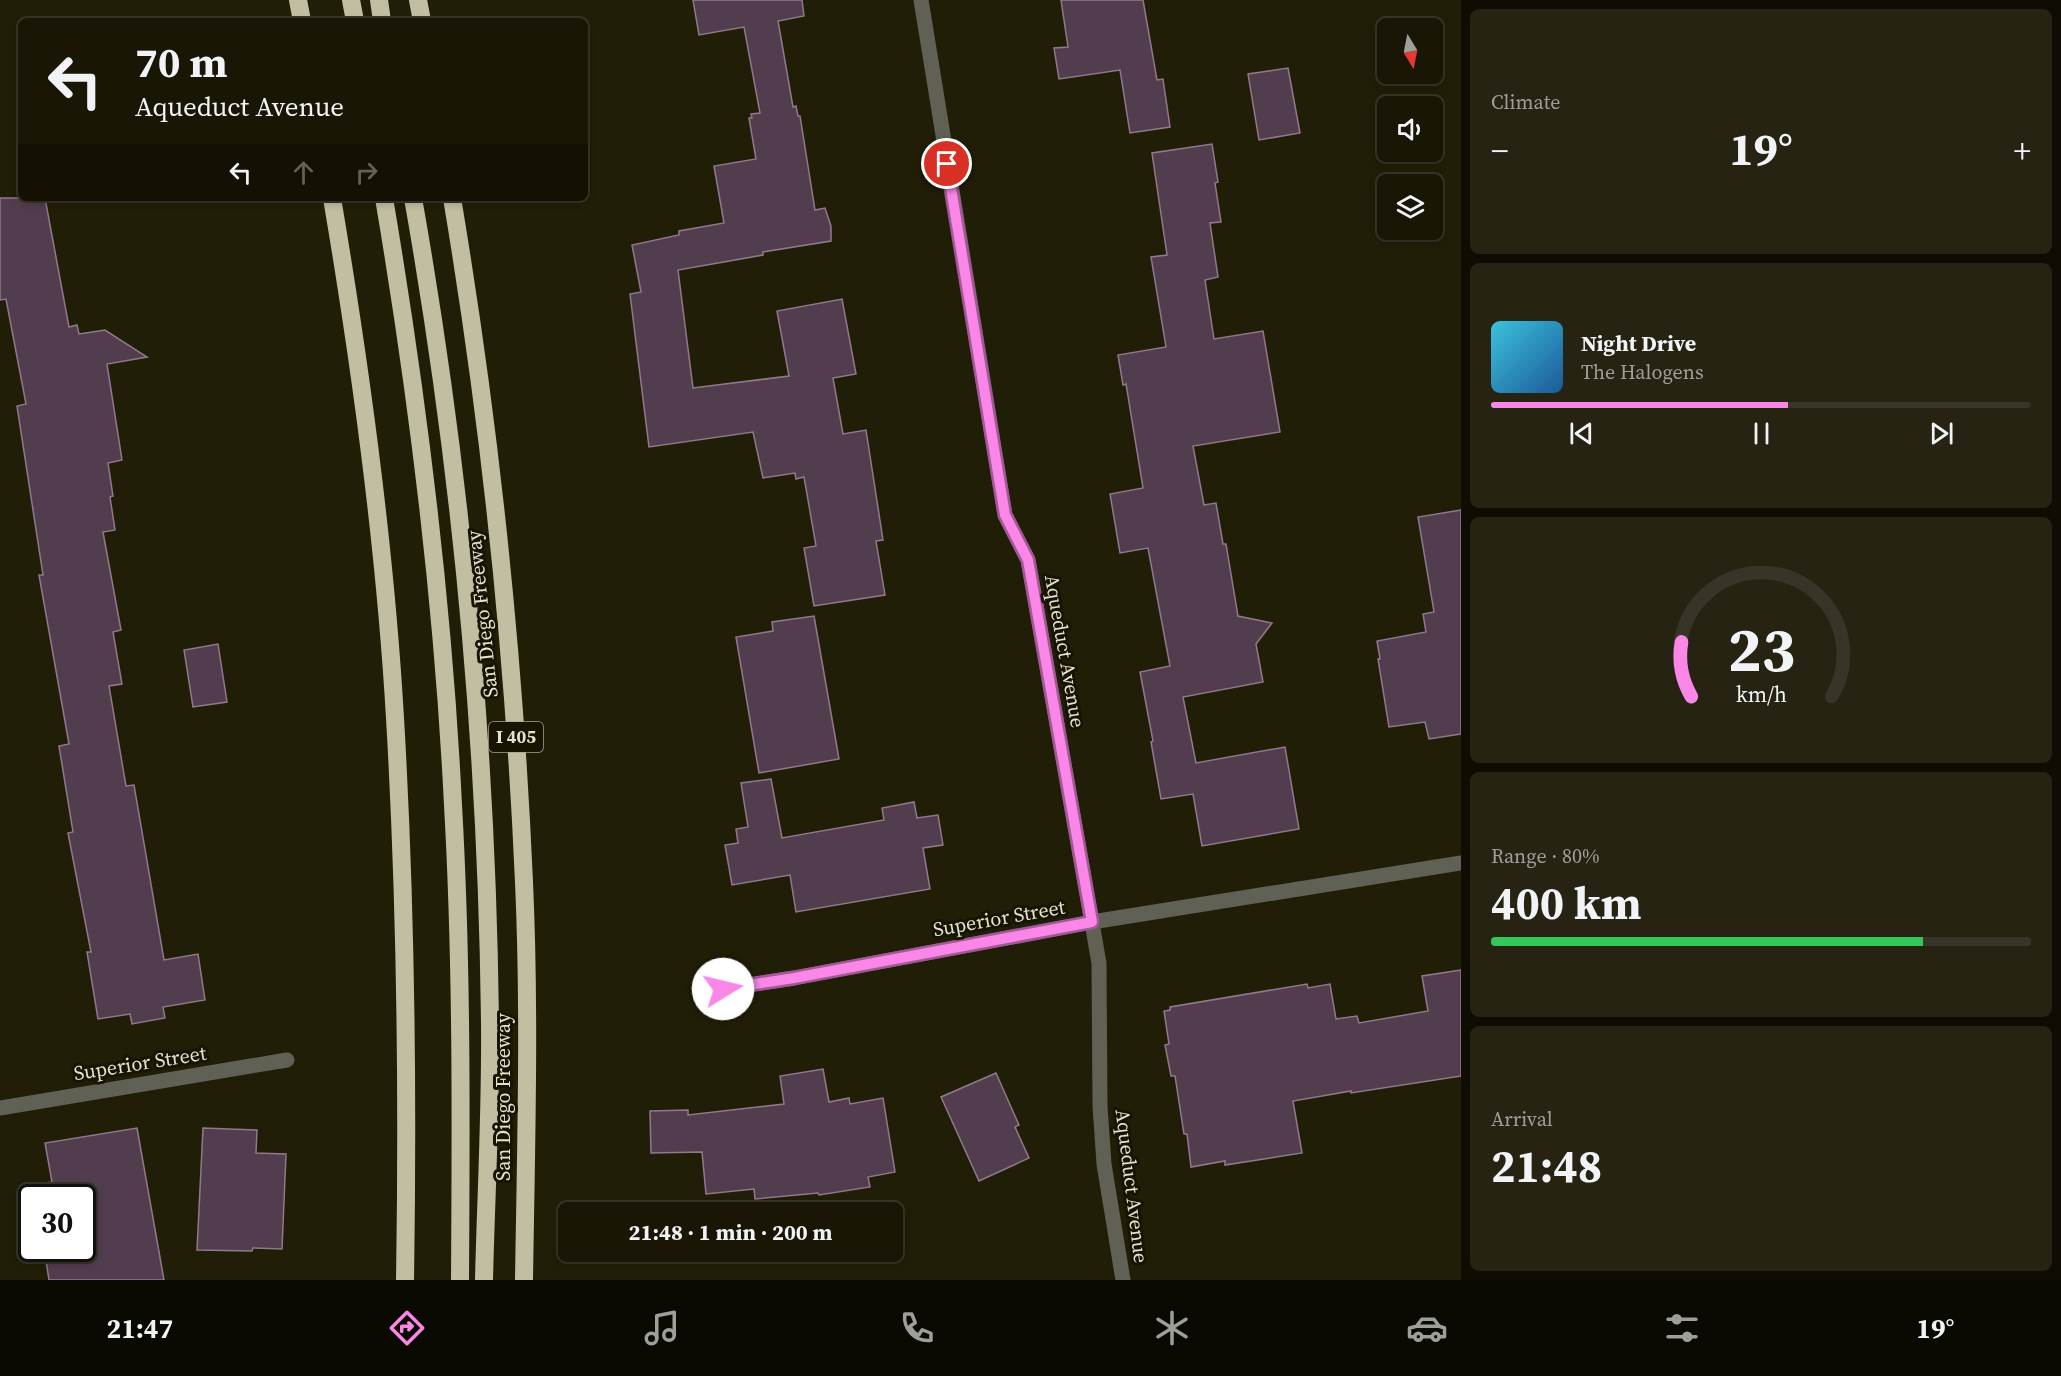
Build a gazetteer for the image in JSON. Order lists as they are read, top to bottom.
{
  "streets": {
    "highway": ["San Diego Freeway", "I 405"],
    "street": ["Aqueduct Avenue", "Superior Street"]
  },
  "crossings": [
    ["Aqueduct Avenue", "Superior Street"]
  ],
  "north": "bottom",
  "page": {
    "tile": [
      "Climate",
      ["Range · 80%", "400 km"],
      ["Arrival", "21:48"]
    ],
    "turn": ["70 m", "Aqueduct Avenue"],
    "heat": ["−", "19°", "+"],
    "song": ["Night Drive", "The Halogens"],
    "limit": "30",
    "trip": "21:48 · 1 min · 200 m",
    "tabs": ["21:47", "19°"],
    "gauge": ["23", "km/h"]
  }
}
